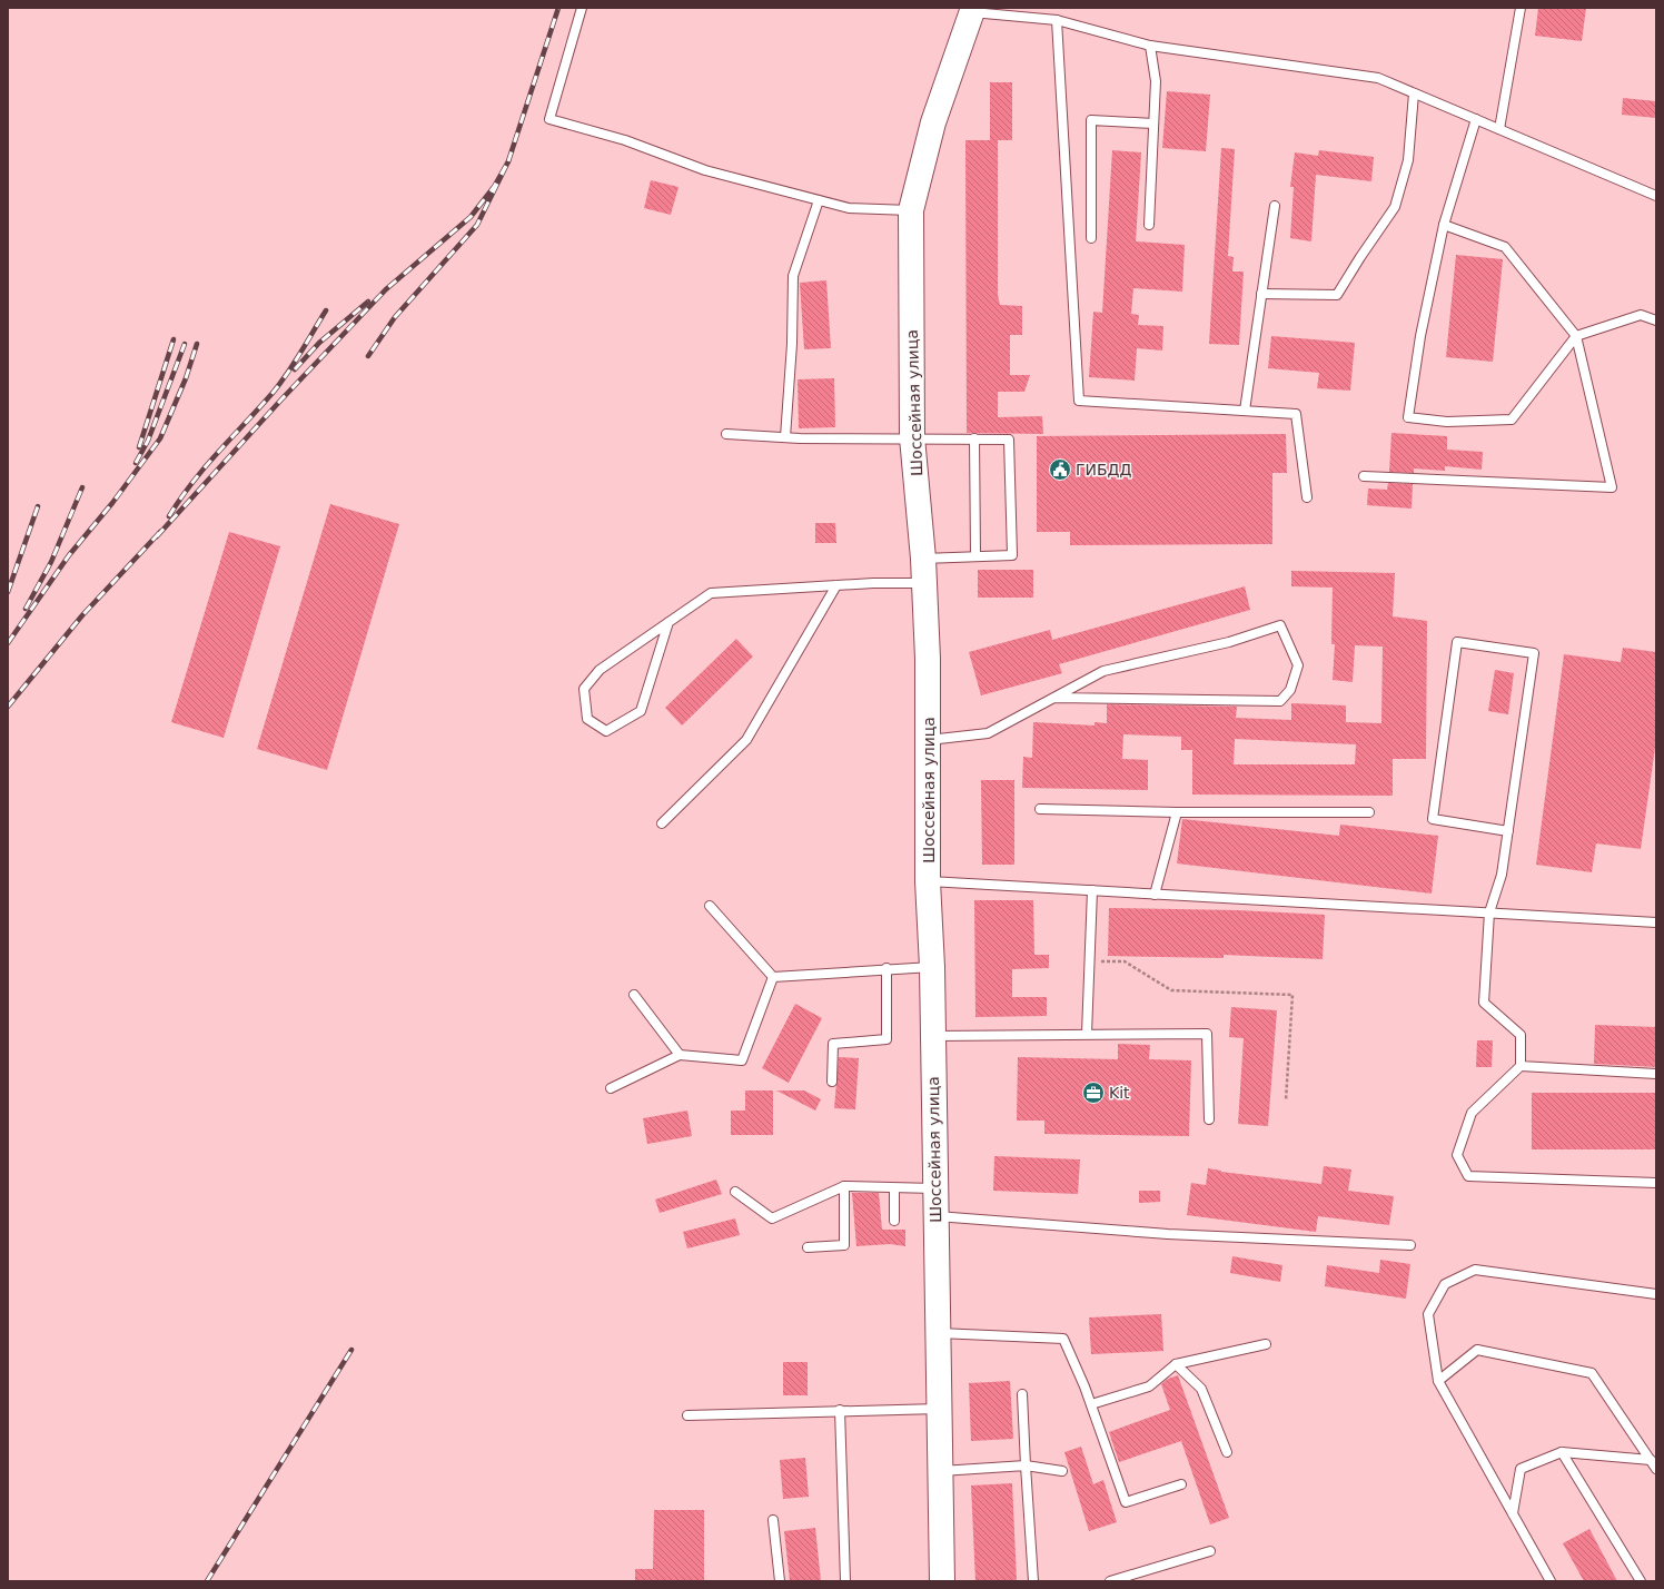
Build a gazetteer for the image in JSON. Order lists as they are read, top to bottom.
{
  "streets": {
    "main road": ["Шоссейная улица"]
  },
  "places": {
    "public building": ["ГИБДД"],
    "office": ["Kit"]
  }
}
